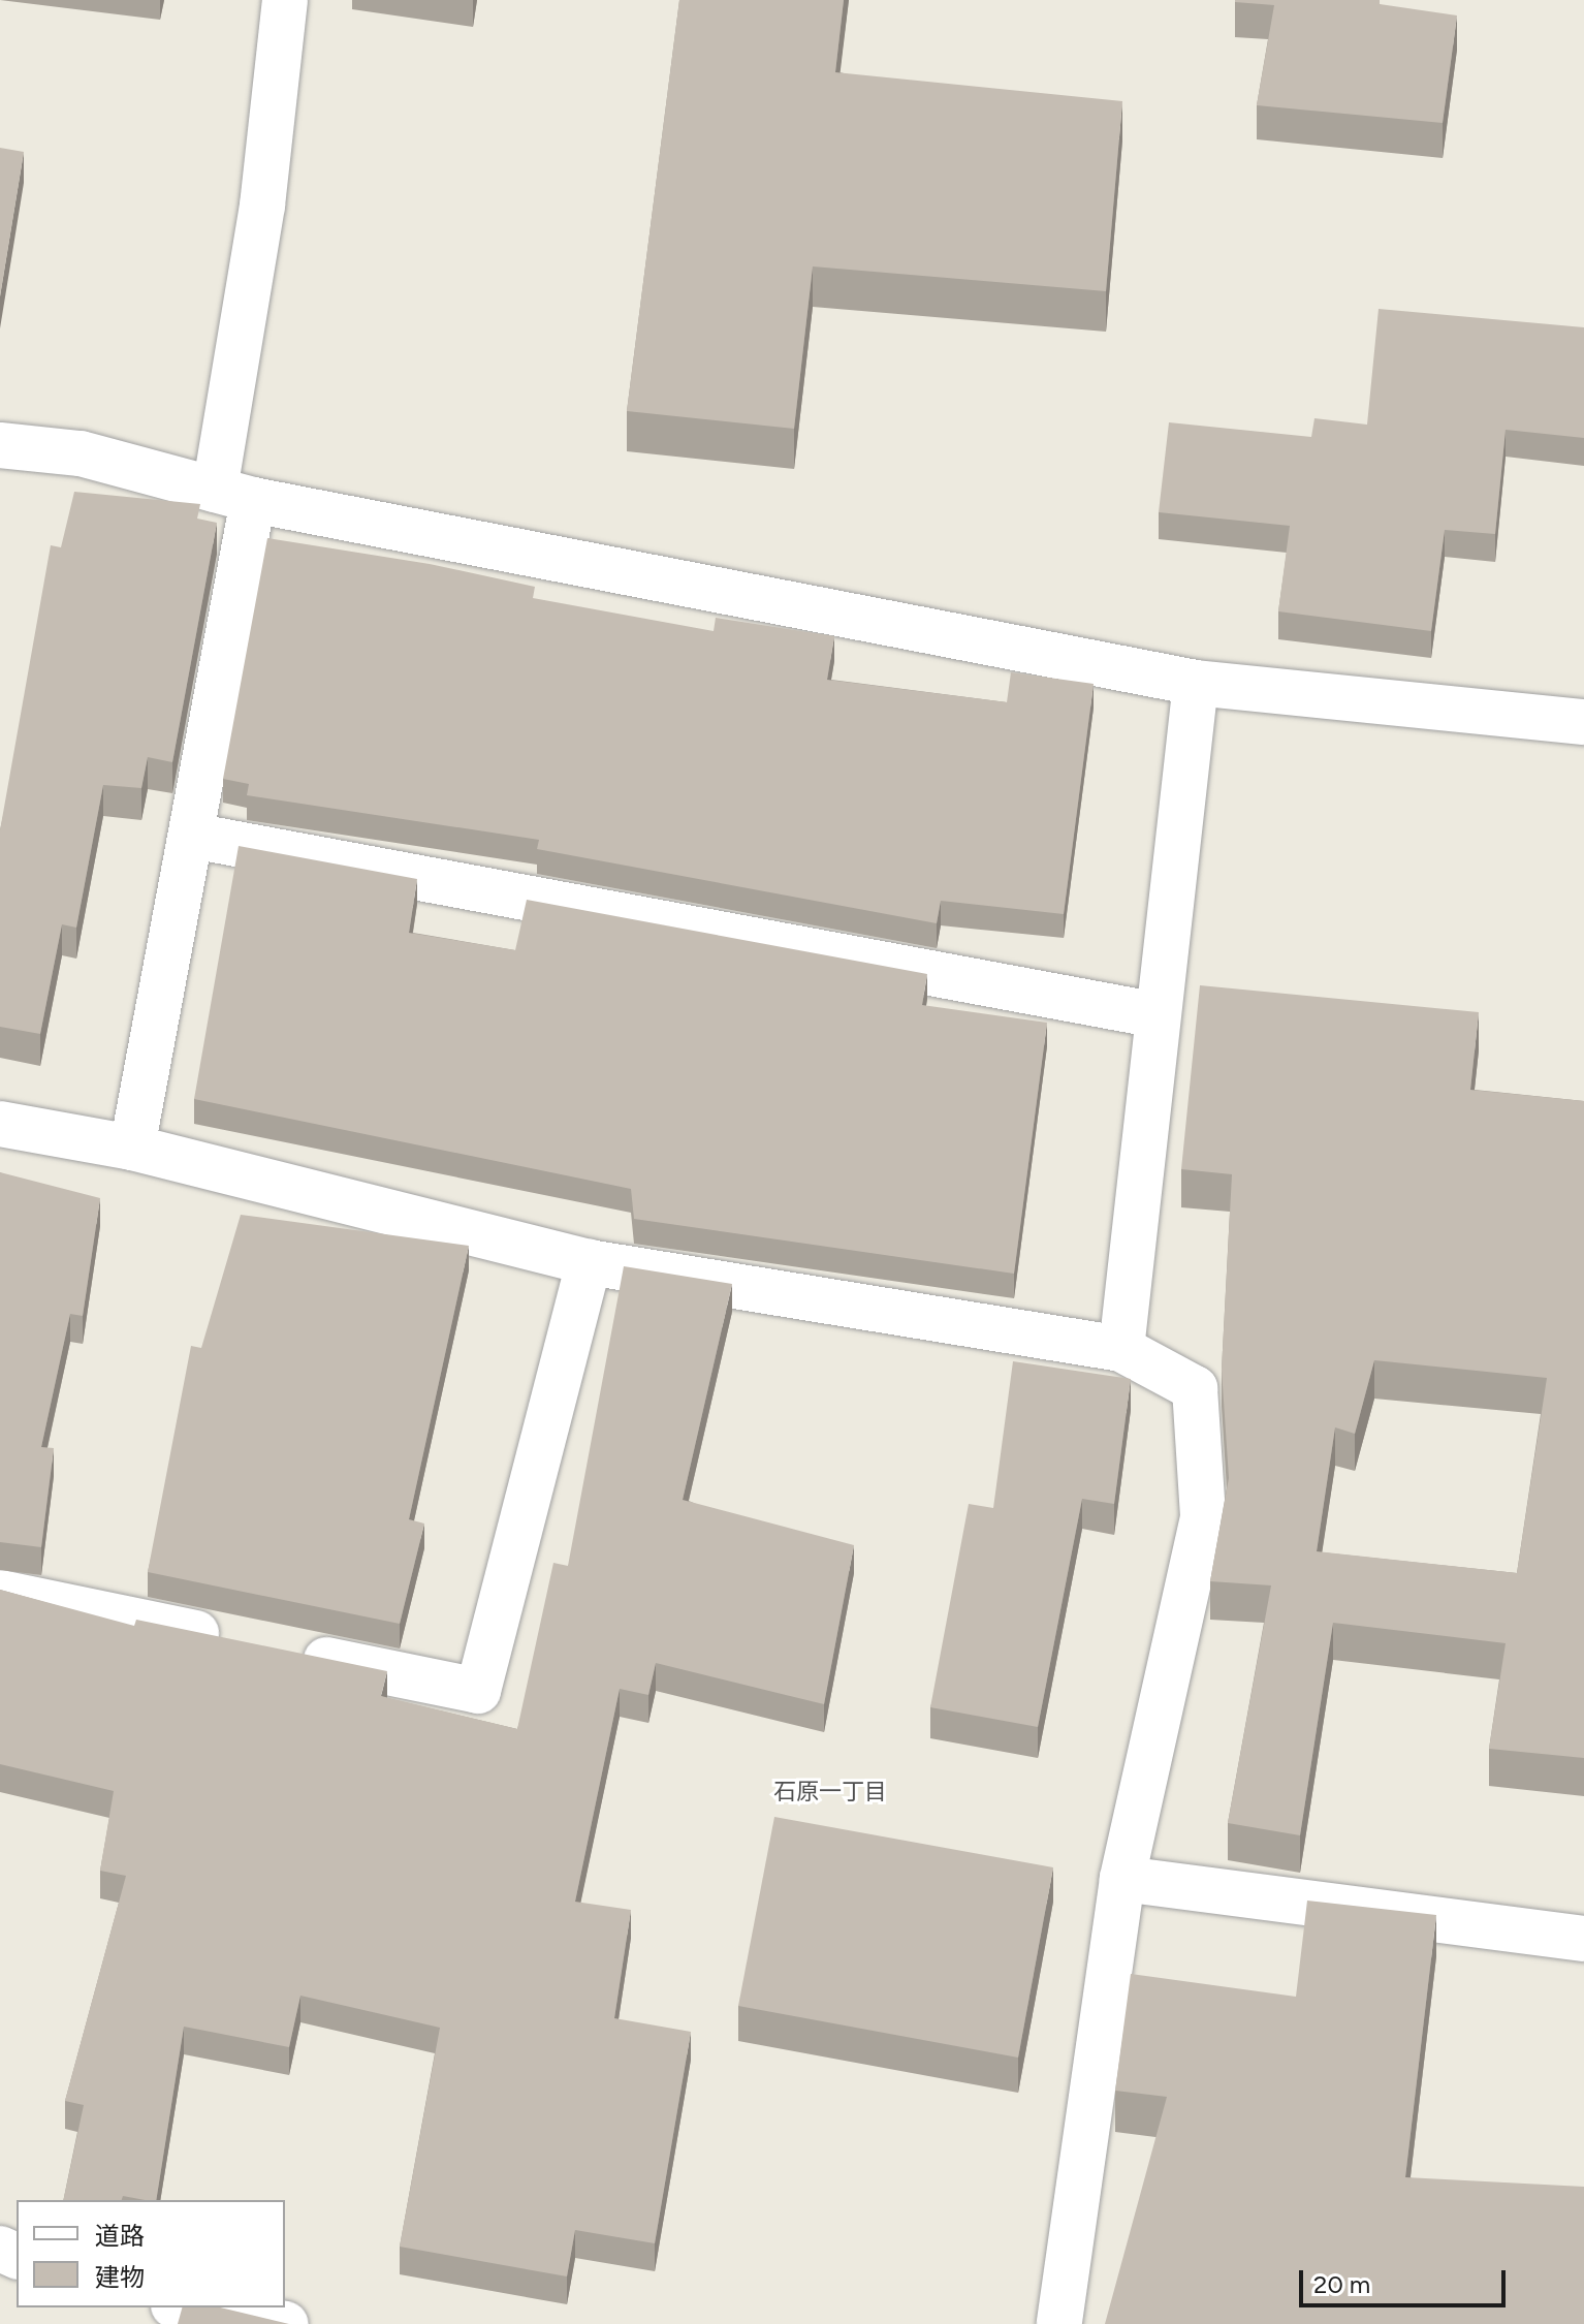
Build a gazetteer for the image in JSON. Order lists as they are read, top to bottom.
{
  "districts": ["石原一丁目"],
  "legend": ["道路", "建物"],
  "scale_bar": "20 m"
}
